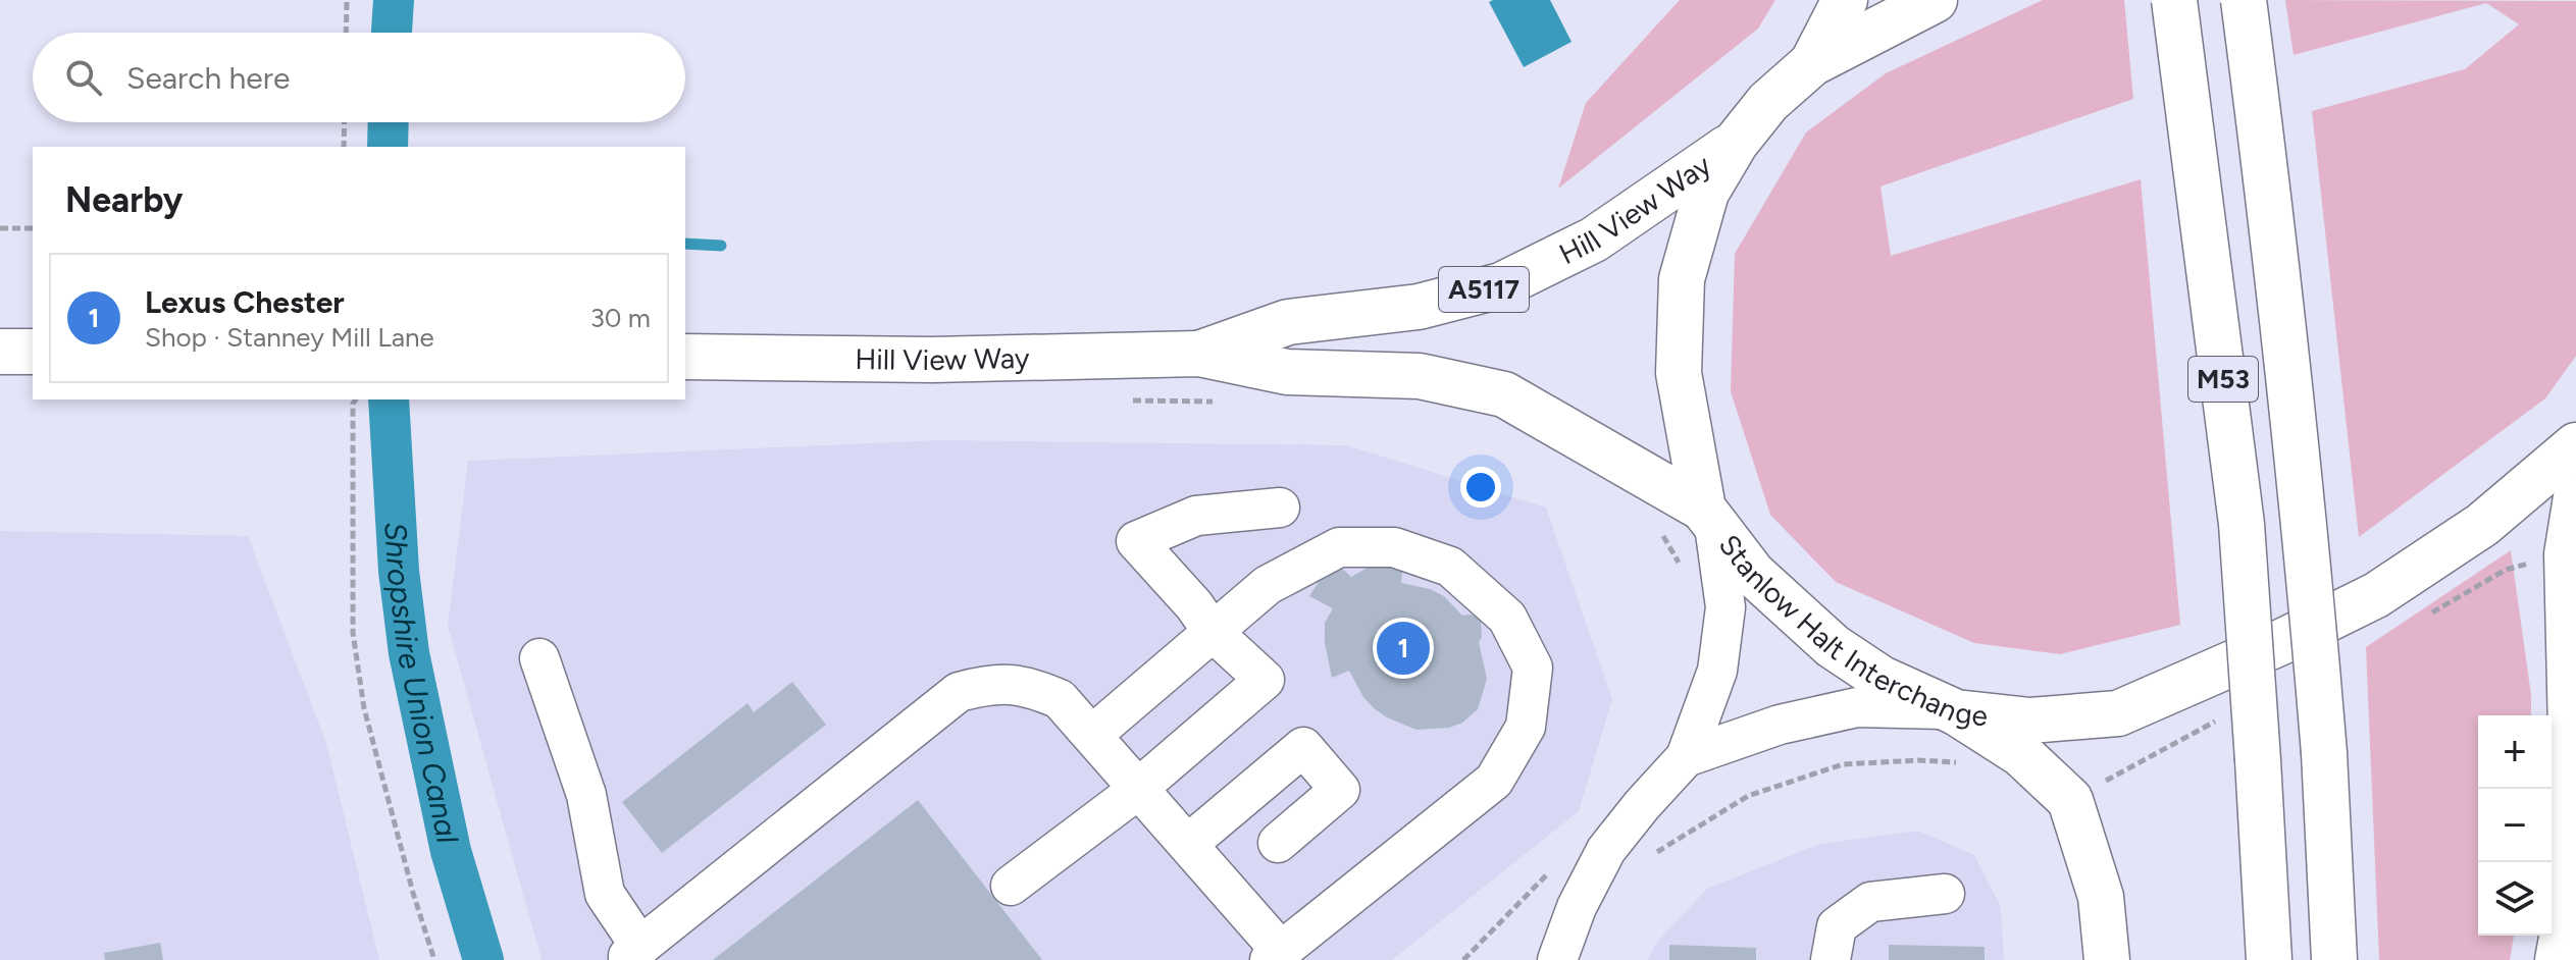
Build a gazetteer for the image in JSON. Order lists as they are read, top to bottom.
{
  "streets": {
    "main road": [
      "Hill View Way",
      "A5117",
      "M53",
      "Stanlow Halt Interchange"
    ]
  },
  "crossings": [
    ["Hill View Way", "Stanlow Halt Interchange"]
  ],
  "water": ["Shropshire Union Canal"],
  "page": {
    "search": "Search here",
    "heading": "Nearby",
    "list": [
      {
        "mark": "1",
        "name": "Lexus Chester",
        "note": "Shop · Stanney Mill Lane",
        "value": "30 m"
      }
    ],
    "pins": "1",
    "map_buttons": ["+", "−"]
  }
}
